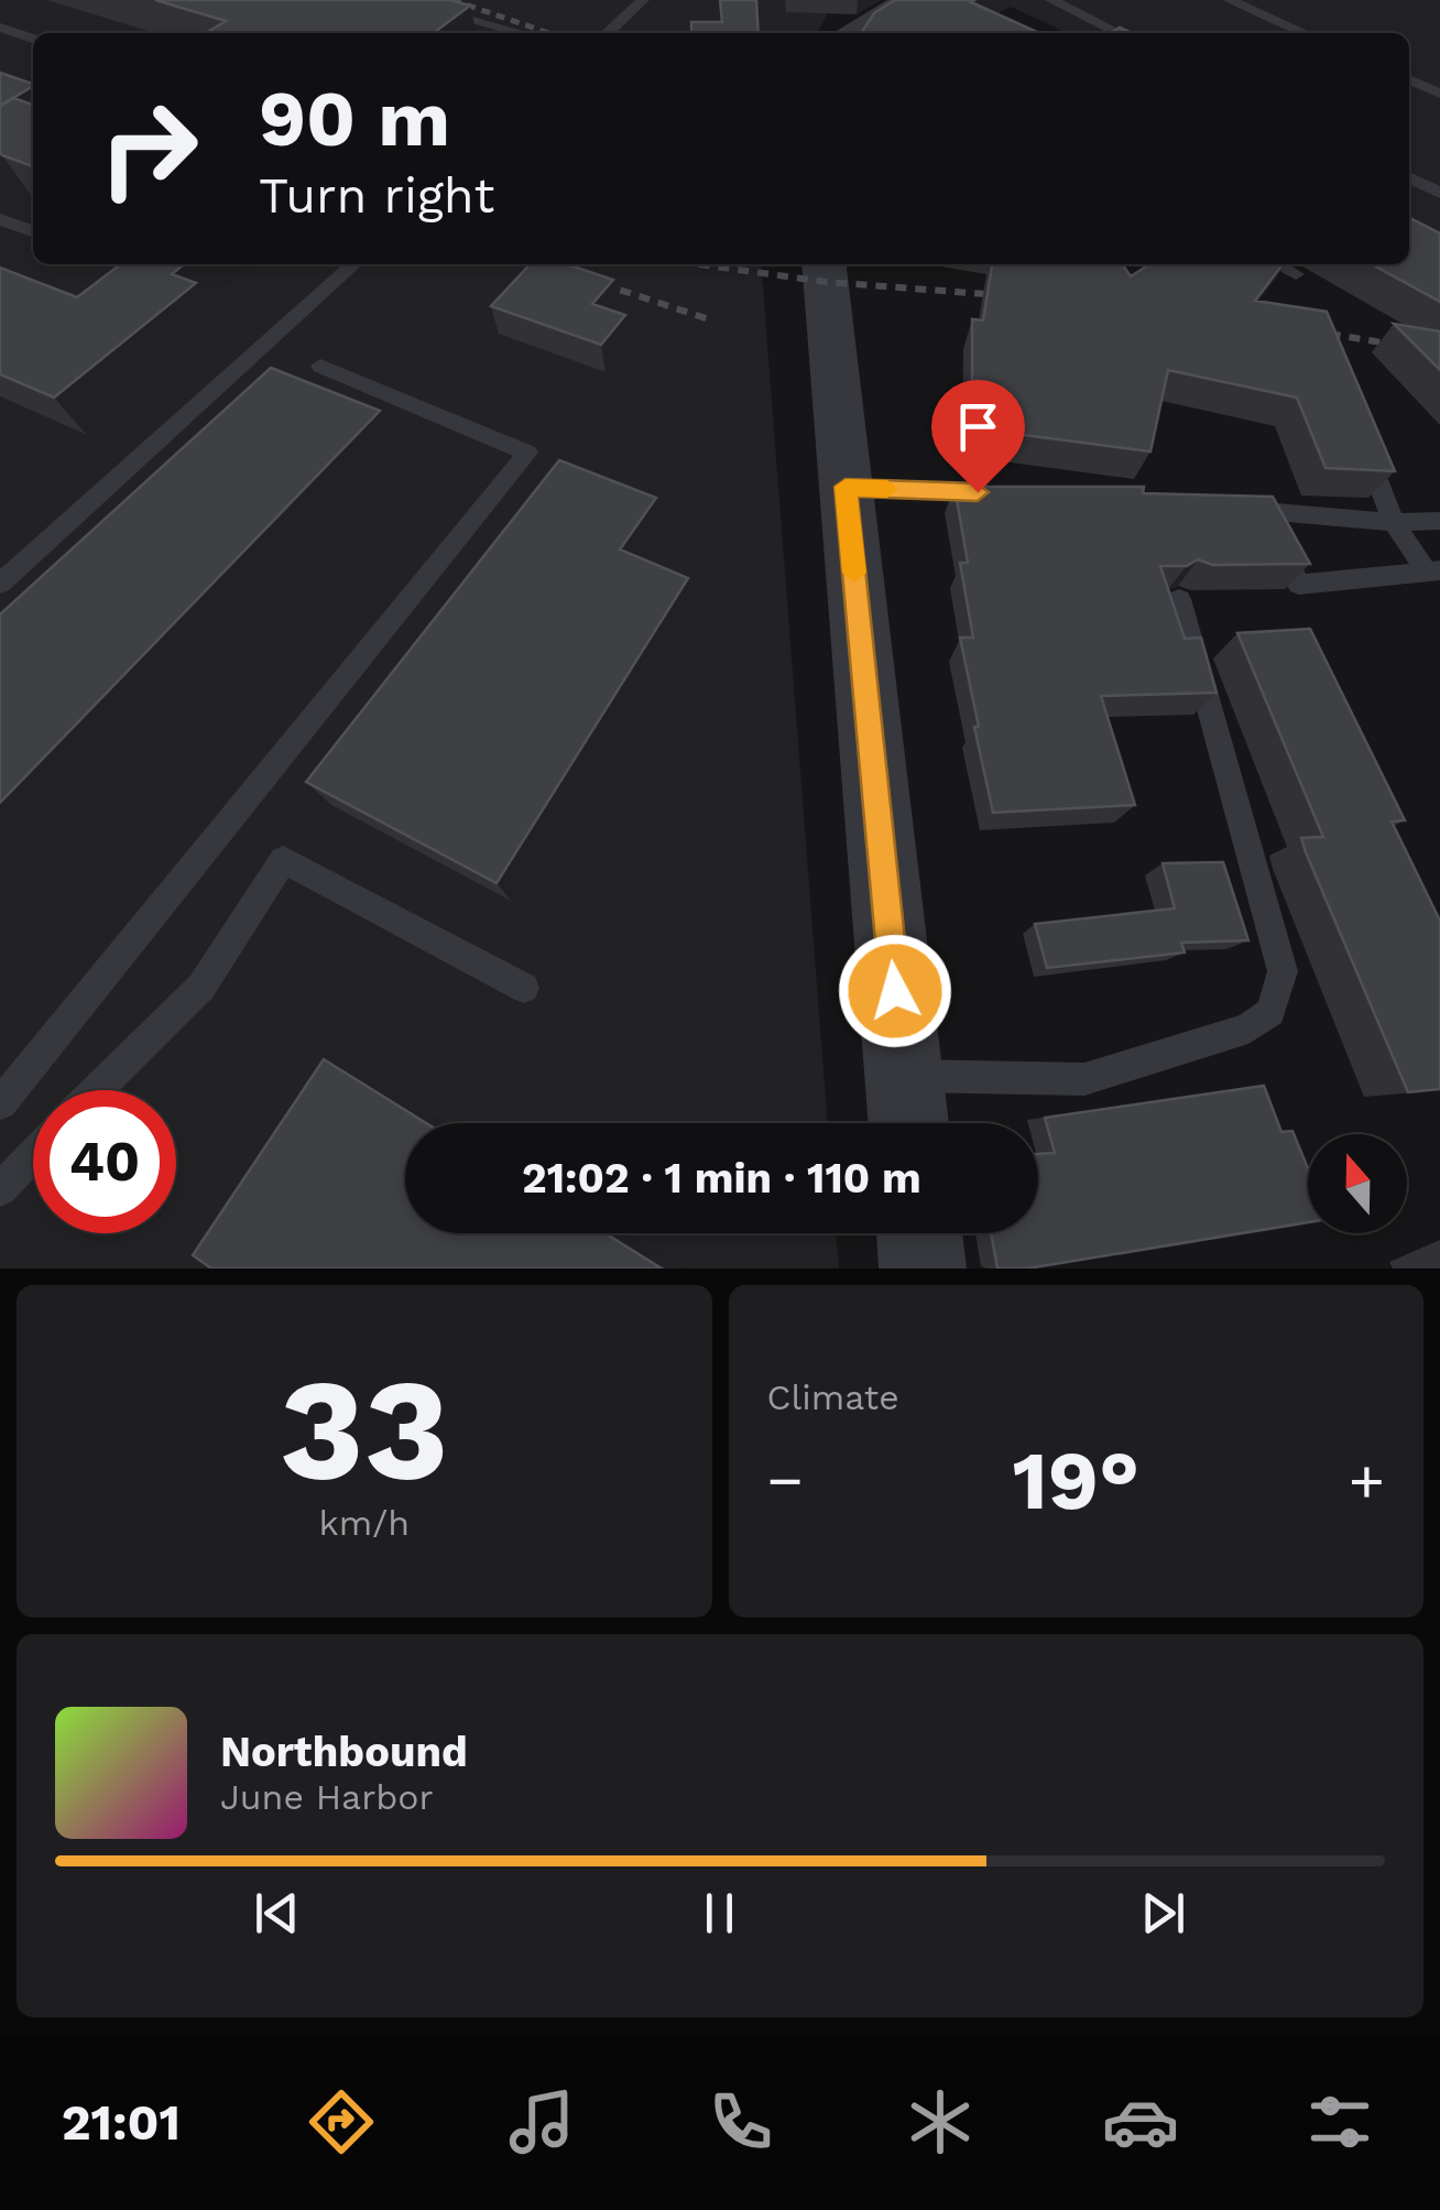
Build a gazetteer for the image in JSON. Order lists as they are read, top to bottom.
{
  "north": "top",
  "page": {
    "turn": ["90 m", "Turn right"],
    "limit": "40",
    "trip": "21:02 · 1 min · 110 m",
    "tile": [
      ["33", "km/h"],
      "Climate"
    ],
    "heat": ["−", "19°", "+"],
    "song": ["Northbound", "June Harbor"],
    "tabs": "21:01"
  }
}
